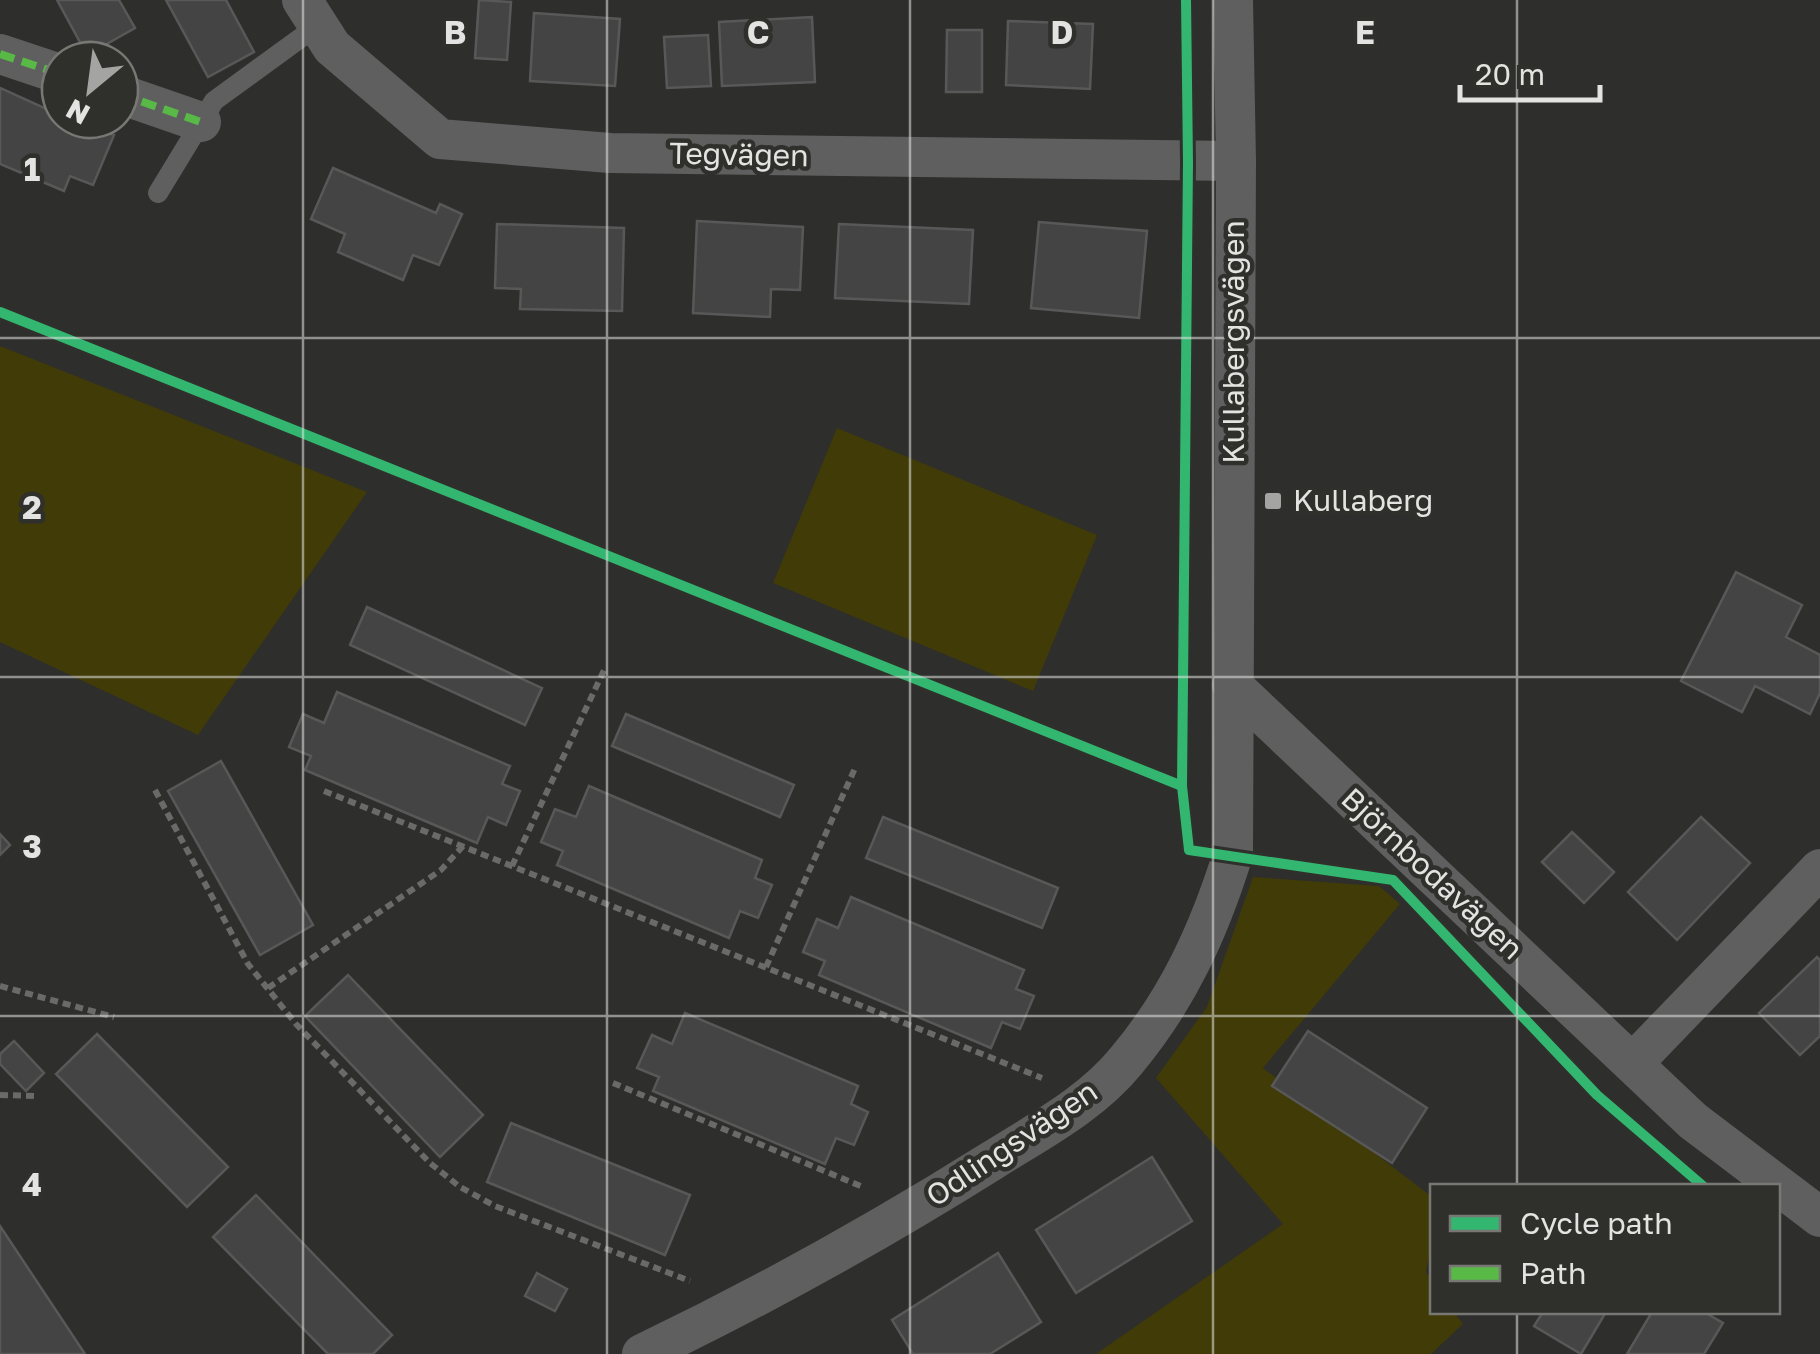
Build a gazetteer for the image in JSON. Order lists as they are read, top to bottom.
{
  "streets": {
    "street": [
      "Tegvägen",
      "Kullabergsvägen",
      "Björnbodavägen",
      "Odlingsvägen"
    ]
  },
  "crossings": [
    ["Tegvägen", "Kullabergsvägen"],
    ["Kullabergsvägen", "Björnbodavägen"],
    ["Kullabergsvägen", "Odlingsvägen"],
    ["Björnbodavägen", "Odlingsvägen"]
  ],
  "places": {
    "transit": ["Kullaberg"]
  },
  "legend": ["Cycle path", "Path"],
  "scale_bar": "20 m",
  "north": "bottom left",
  "grid": {
    "columns": [
      "B",
      "C",
      "D",
      "E"
    ],
    "rows": [
      "1",
      "2",
      "3",
      "4"
    ]
  }
}
